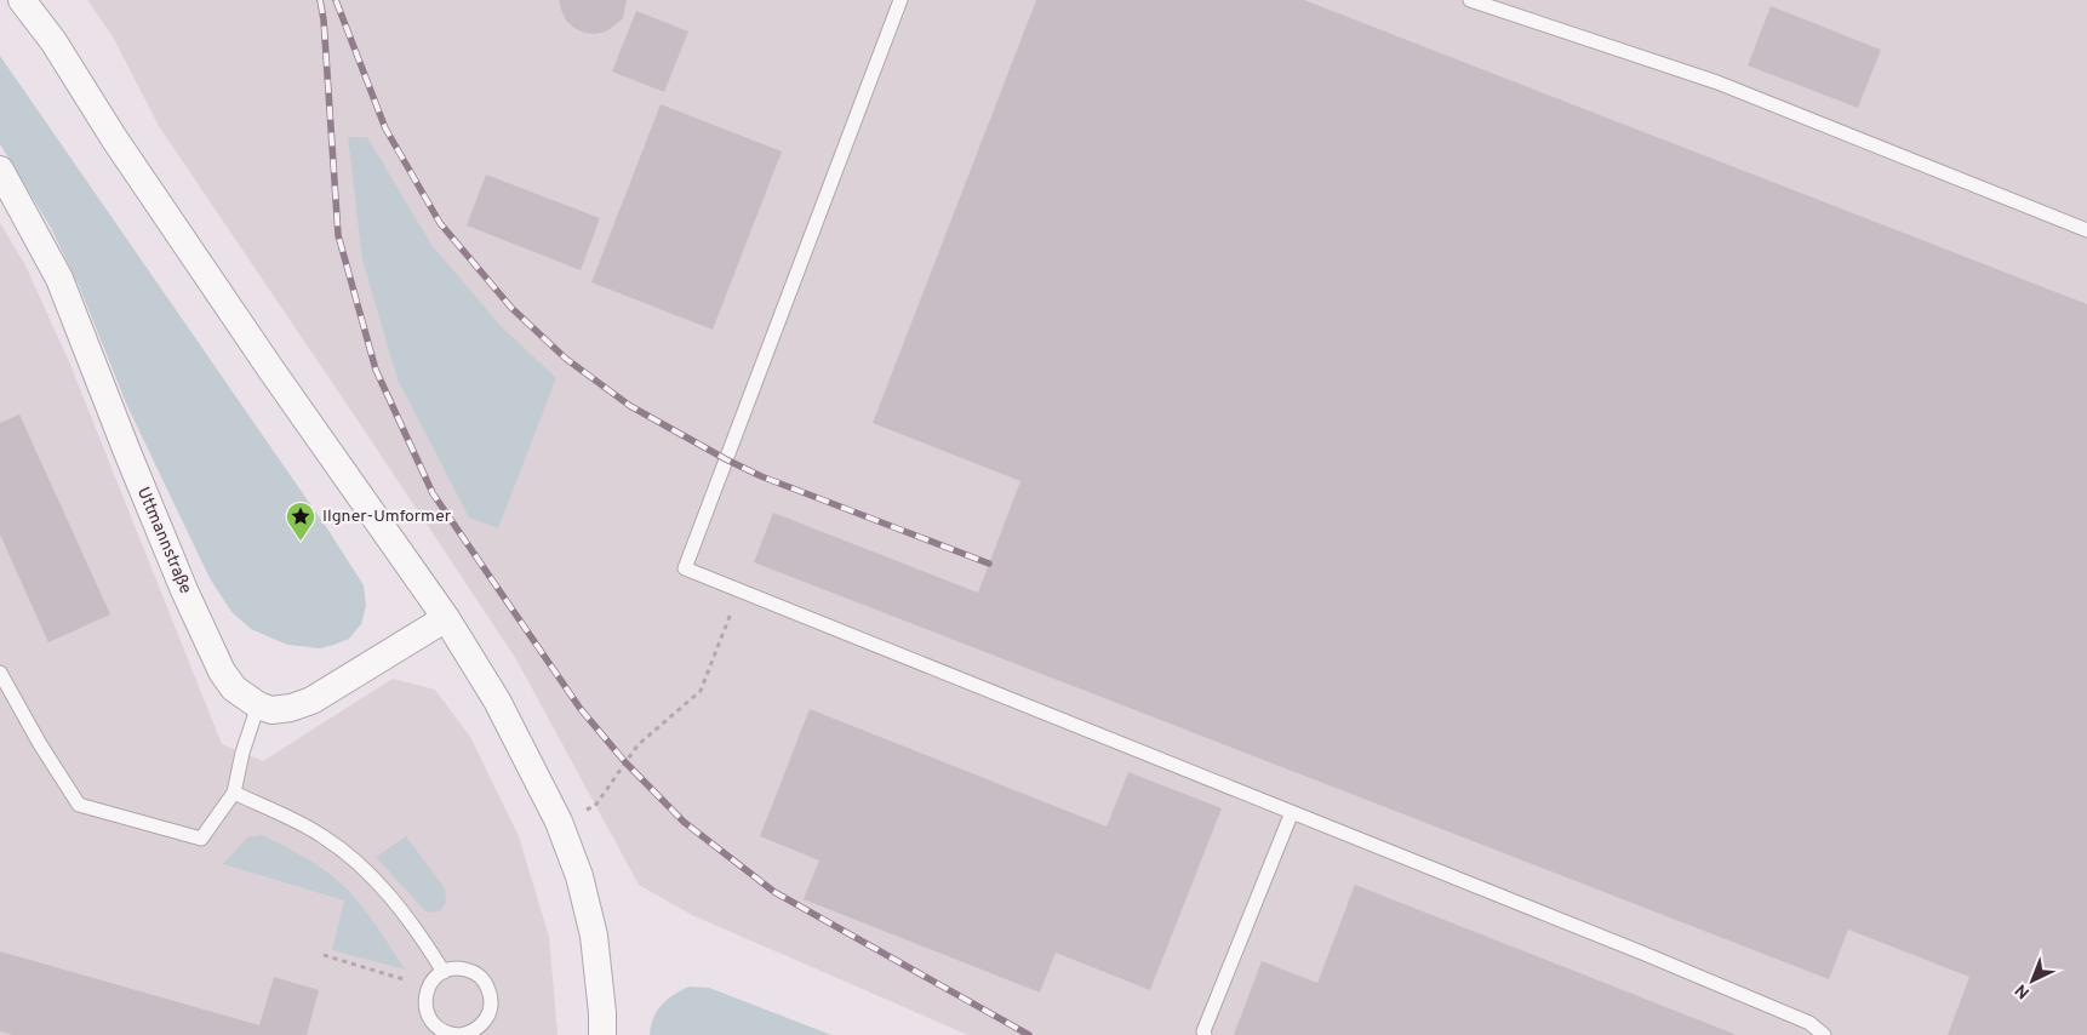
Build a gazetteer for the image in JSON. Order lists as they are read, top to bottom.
{
  "streets": {
    "street": ["Uttmannstraße"]
  },
  "places": {
    "place": ["Ilgner-Umformer"]
  },
  "north": "bottom left"
}
